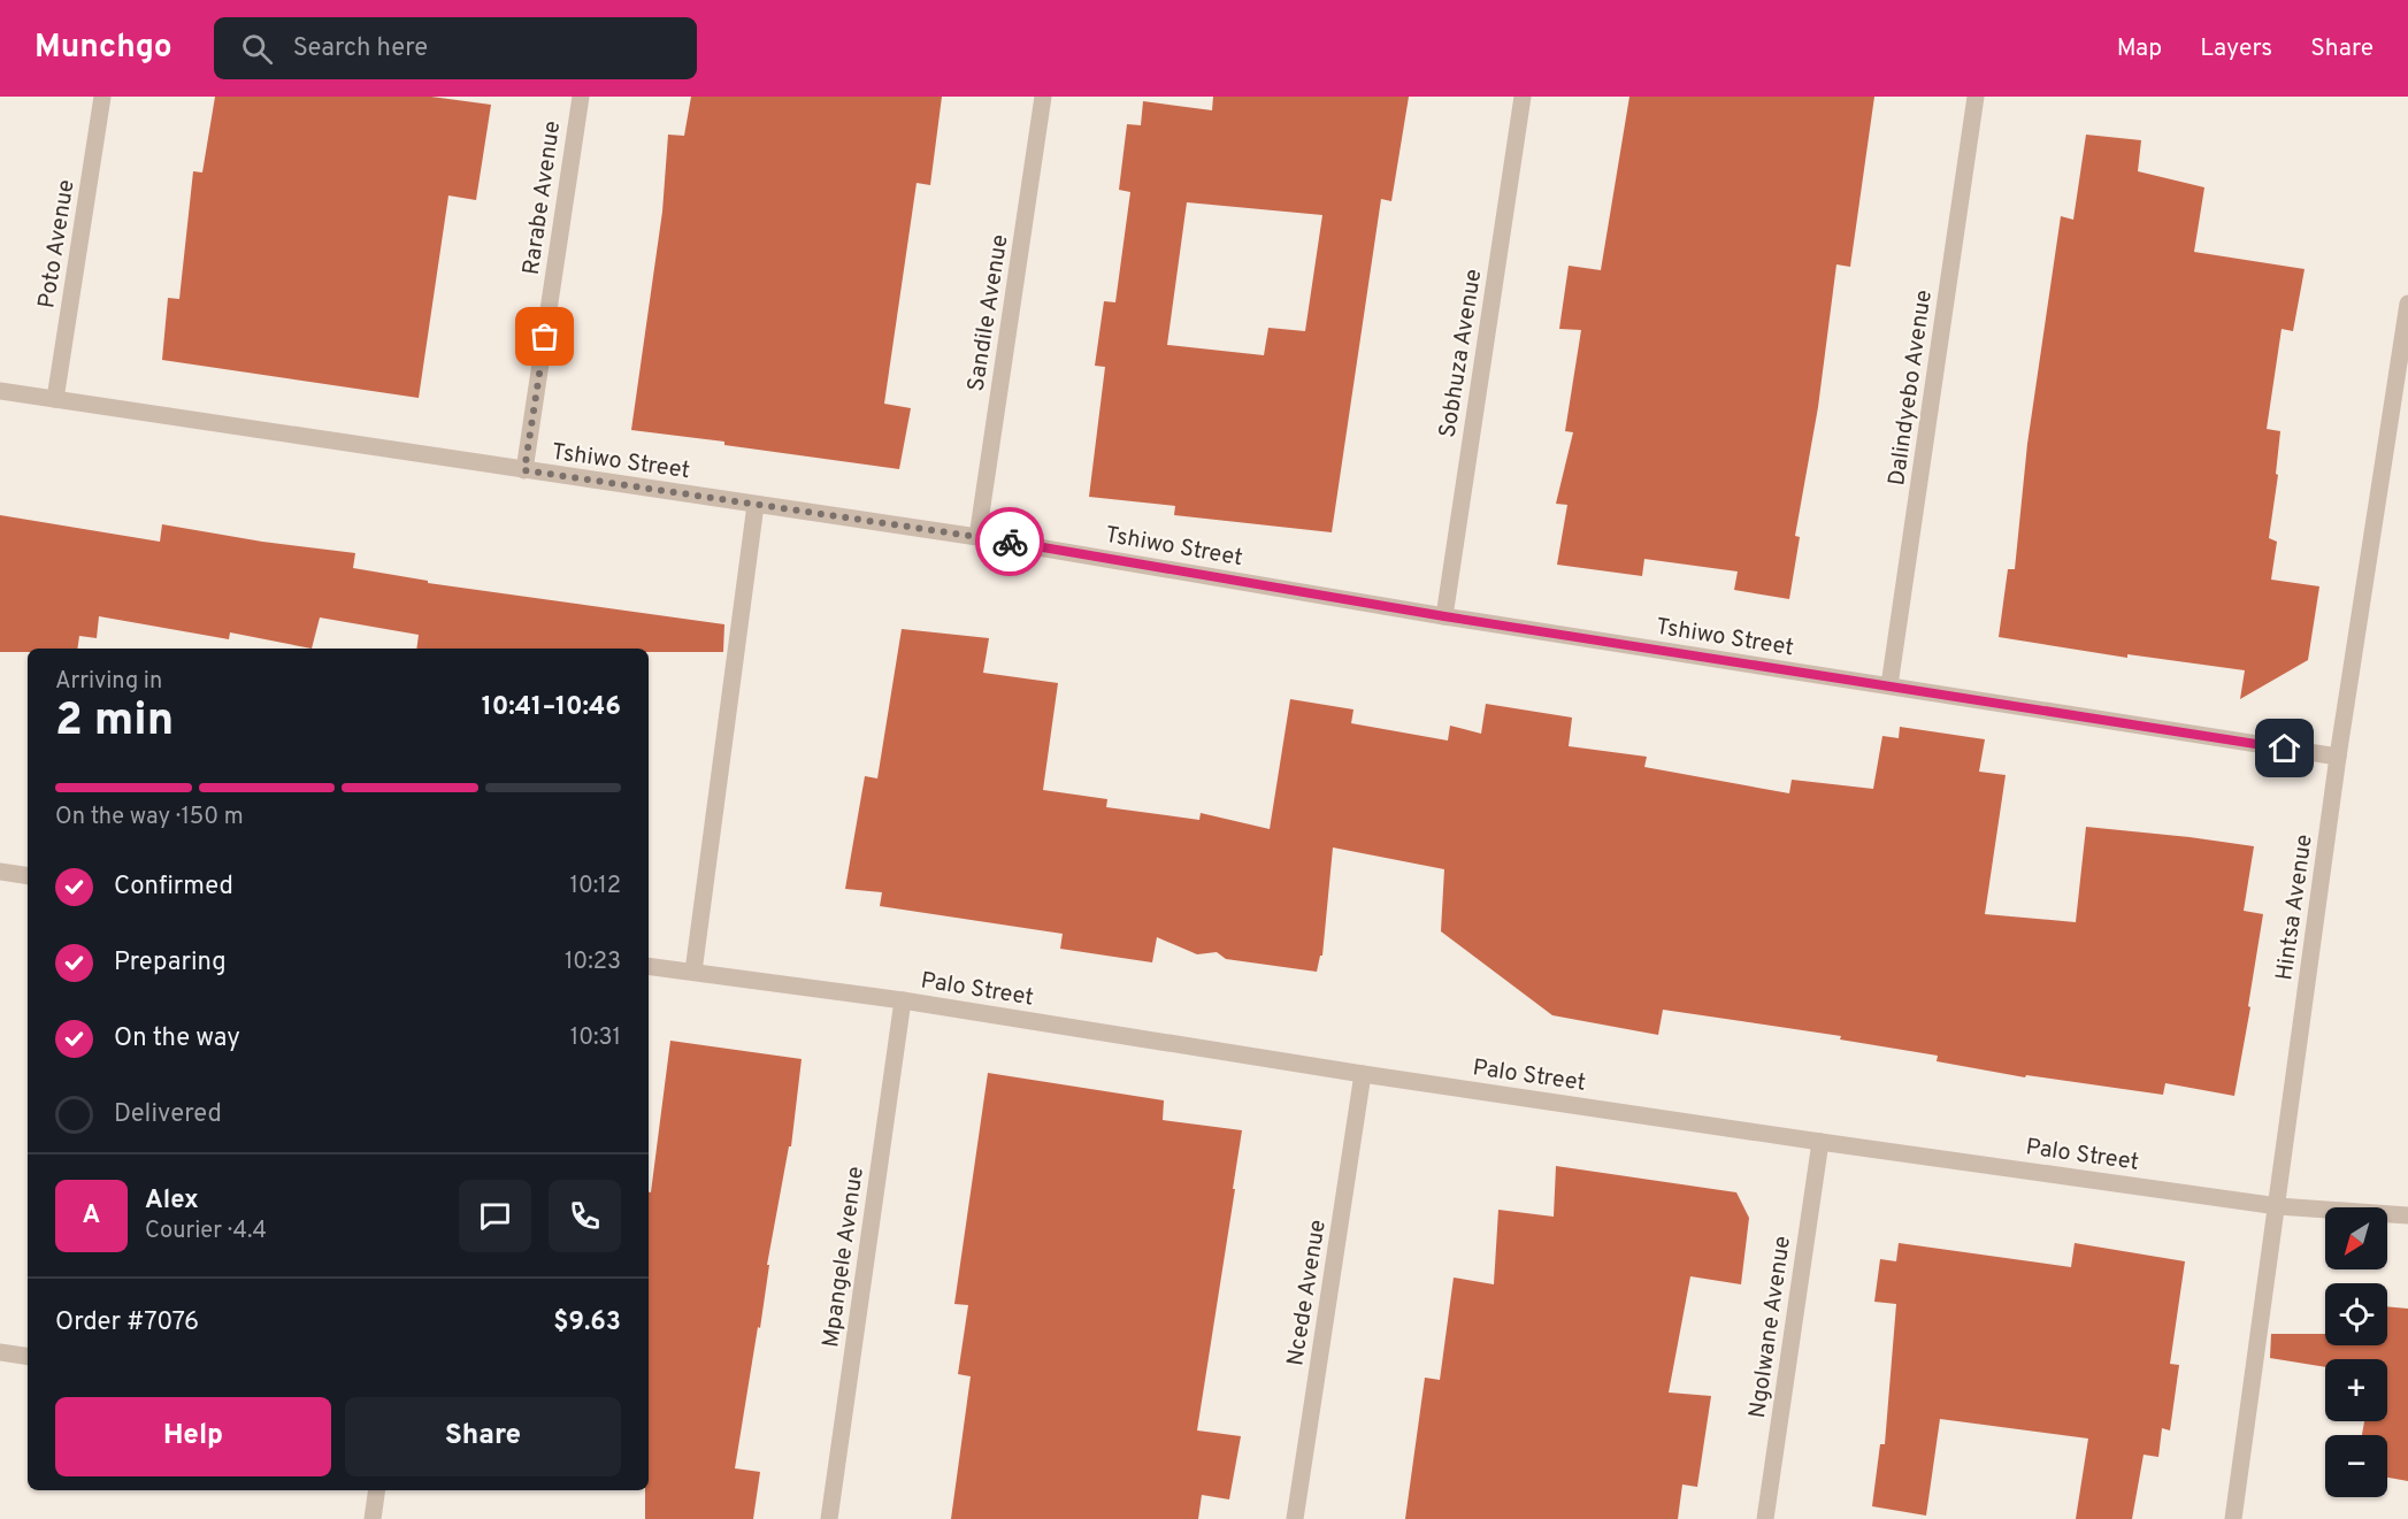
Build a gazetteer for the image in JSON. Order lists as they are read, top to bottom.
{
  "streets": {
    "street": [
      "Rarabe Avenue",
      "Poto Avenue",
      "Sandile Avenue",
      "Sobhuza Avenue",
      "Dalindyebo Avenue",
      "Tshiwo Street",
      "Hintsa Avenue",
      "Palo Street",
      "Mpangele Avenue",
      "Ncede Avenue",
      "Ngolwane Avenue"
    ]
  },
  "crossings": [
    ["Rarabe Avenue", "Tshiwo Street"],
    ["Poto Avenue", "Tshiwo Street"],
    ["Sandile Avenue", "Tshiwo Street"],
    ["Sobhuza Avenue", "Tshiwo Street"],
    ["Dalindyebo Avenue", "Tshiwo Street"],
    ["Tshiwo Street", "Hintsa Avenue"],
    ["Hintsa Avenue", "Palo Street"],
    ["Palo Street", "Mpangele Avenue"],
    ["Palo Street", "Ncede Avenue"],
    ["Palo Street", "Ngolwane Avenue"]
  ],
  "north": "bottom left",
  "page": {
    "header": "Munchgo",
    "search": "Search here",
    "nav": ["Map", "Layers", "Share"],
    "heading": ["2 min", "Arriving in", "10:41–10:46"],
    "panel": [
      "Alex",
      "Courier · 4.4",
      "Order #7076",
      "$9.63"
    ],
    "bar": "On the way · 150 m",
    "list": [
      ["Confirmed", "10:12"],
      ["Preparing", "10:23"],
      ["On the way", "10:31"],
      "Delivered"
    ],
    "round": "A",
    "map_buttons": ["+", "−"],
    "buttons": ["Help", "Share"]
  }
}
